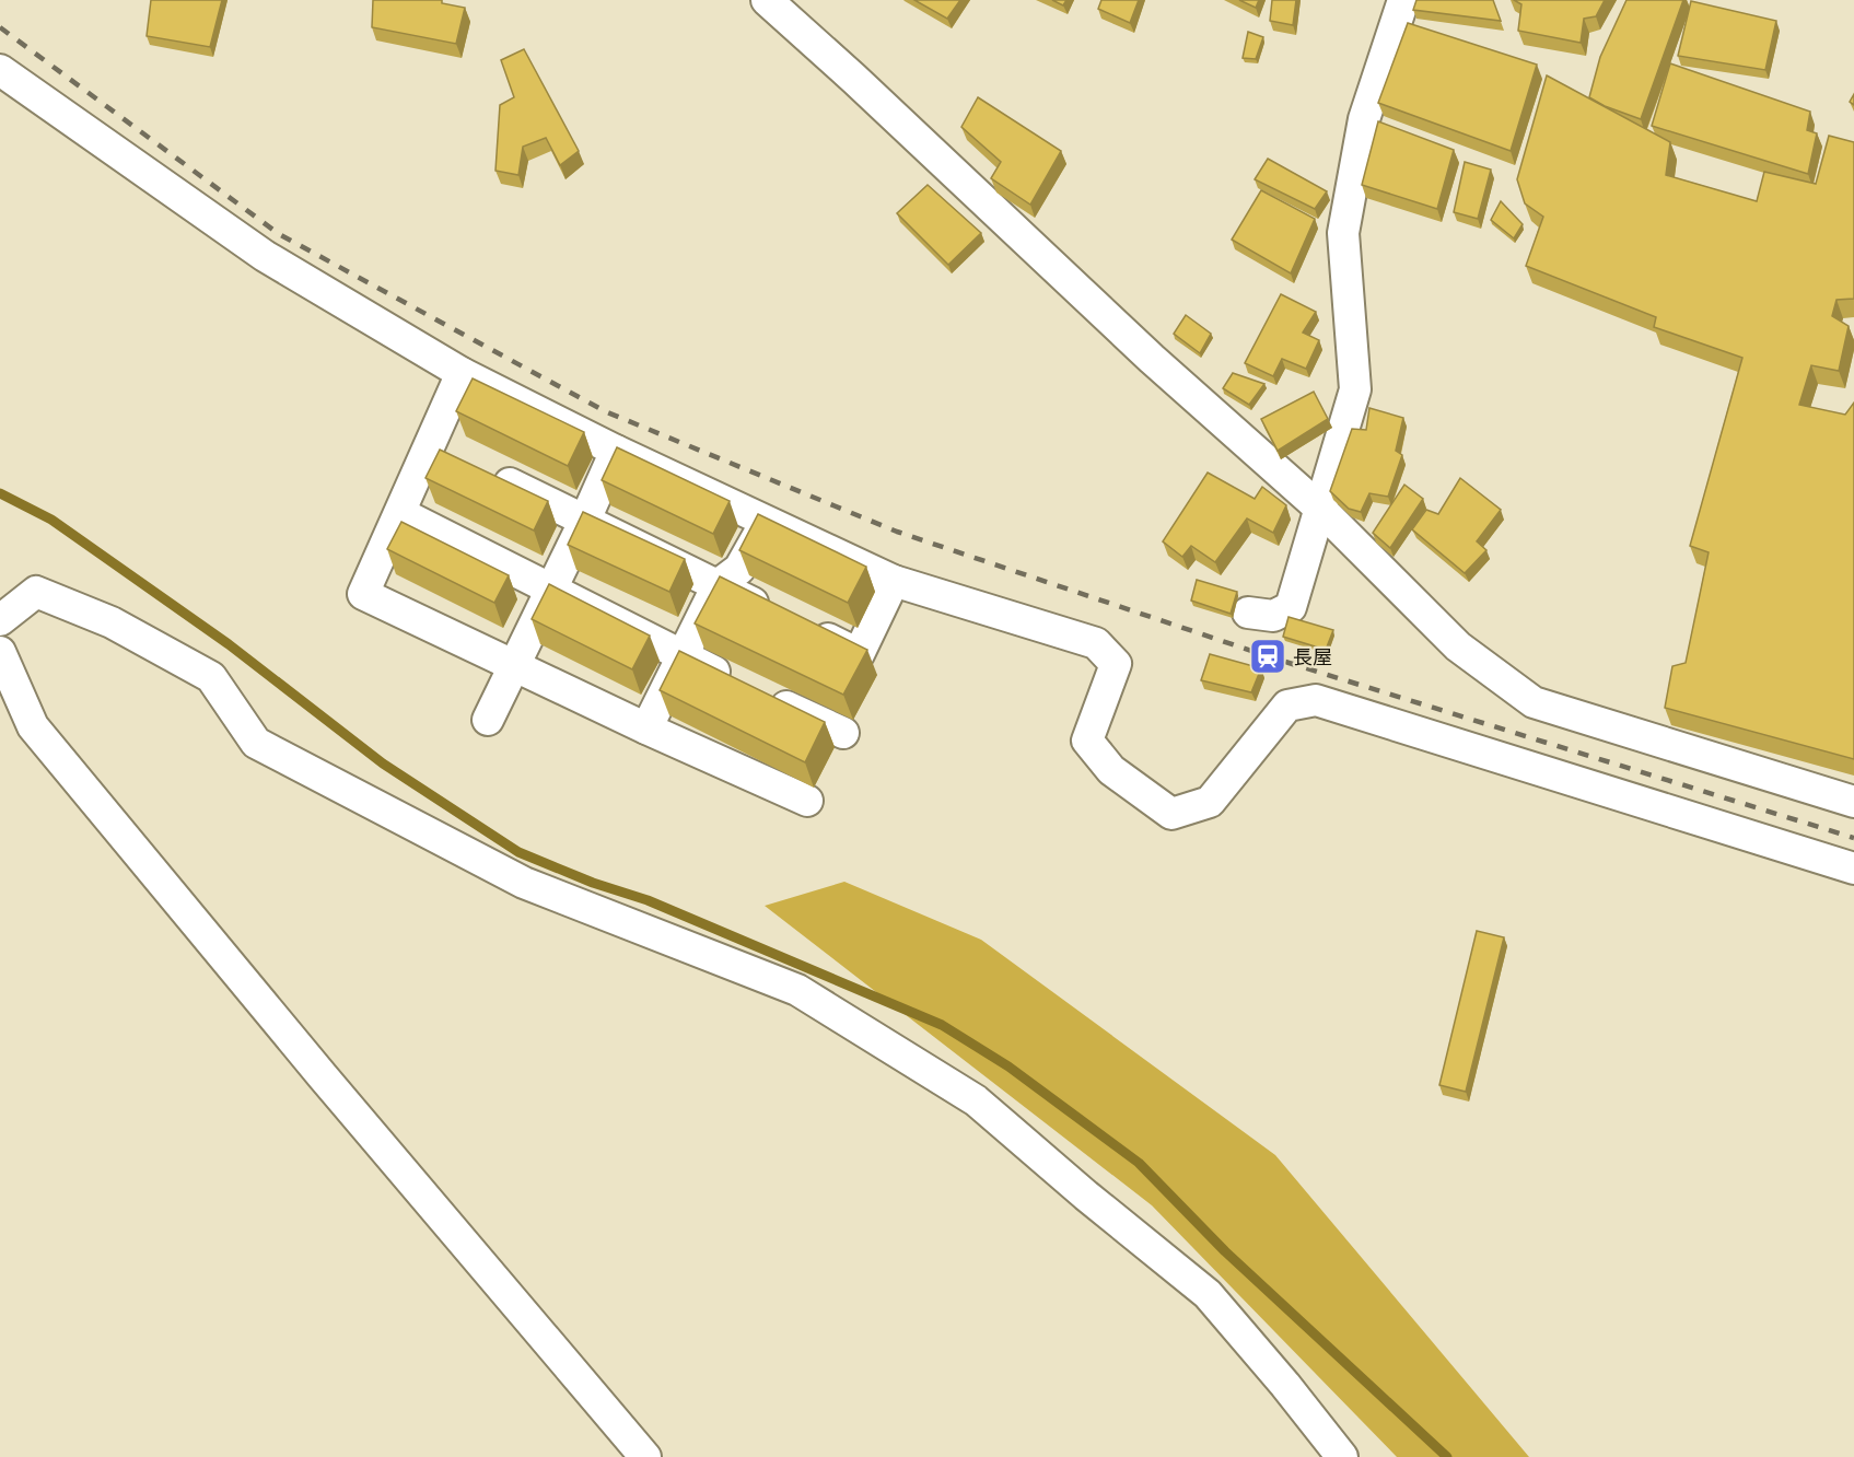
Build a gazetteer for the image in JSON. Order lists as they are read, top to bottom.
{
  "places": {
    "station": ["長屋"]
  }
}
